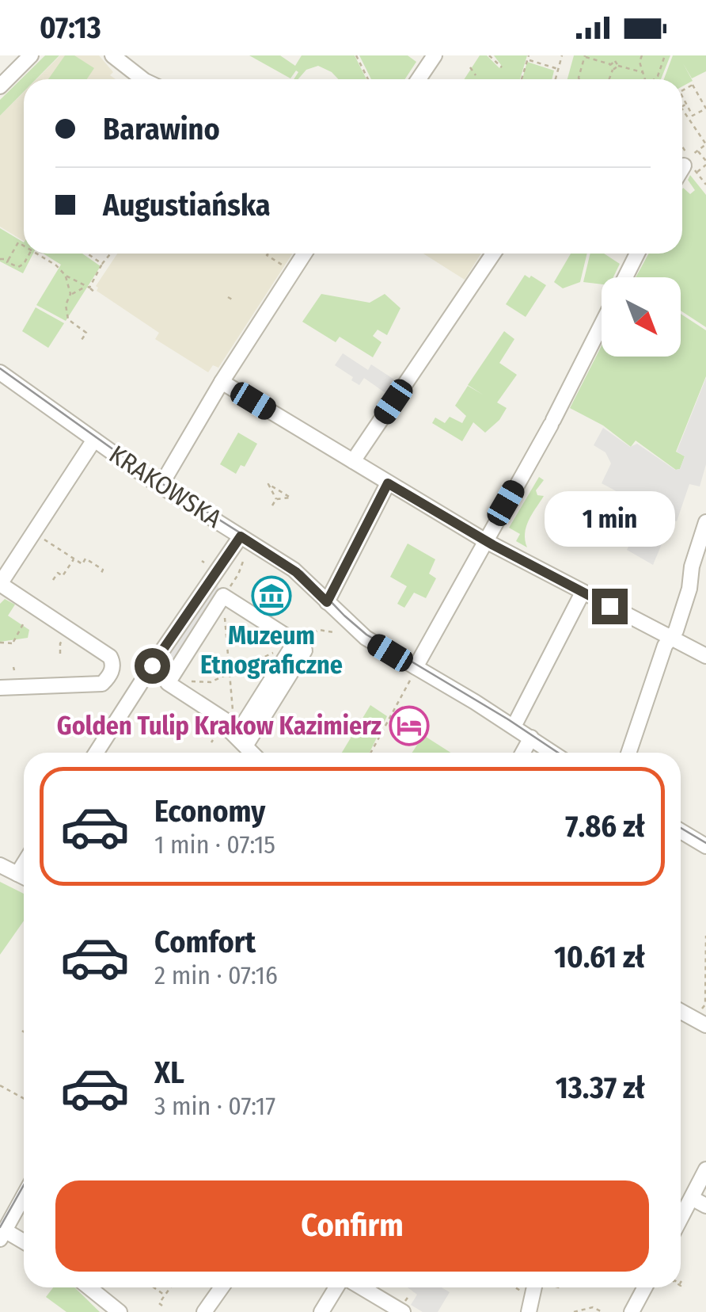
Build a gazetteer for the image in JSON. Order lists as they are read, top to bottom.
{
  "streets": {
    "street": ["KRAKOWSKA"]
  },
  "places": {
    "museum": ["Muzeum Etnograficzne"],
    "hotel": ["Golden Tulip Krakow Kazimierz"]
  },
  "north": "bottom right",
  "page": {
    "status": "07:13",
    "banner": ["Barawino", "Augustiańska"],
    "bubble": "1 min",
    "list": [
      {
        "name": "Economy",
        "note": "1 min · 07:15",
        "value": "7.86 zł"
      },
      {
        "name": "Comfort",
        "note": "2 min · 07:16",
        "value": "10.61 zł"
      },
      {
        "name": "XL",
        "note": "3 min · 07:17",
        "value": "13.37 zł"
      }
    ],
    "buttons": "Confirm"
  }
}
